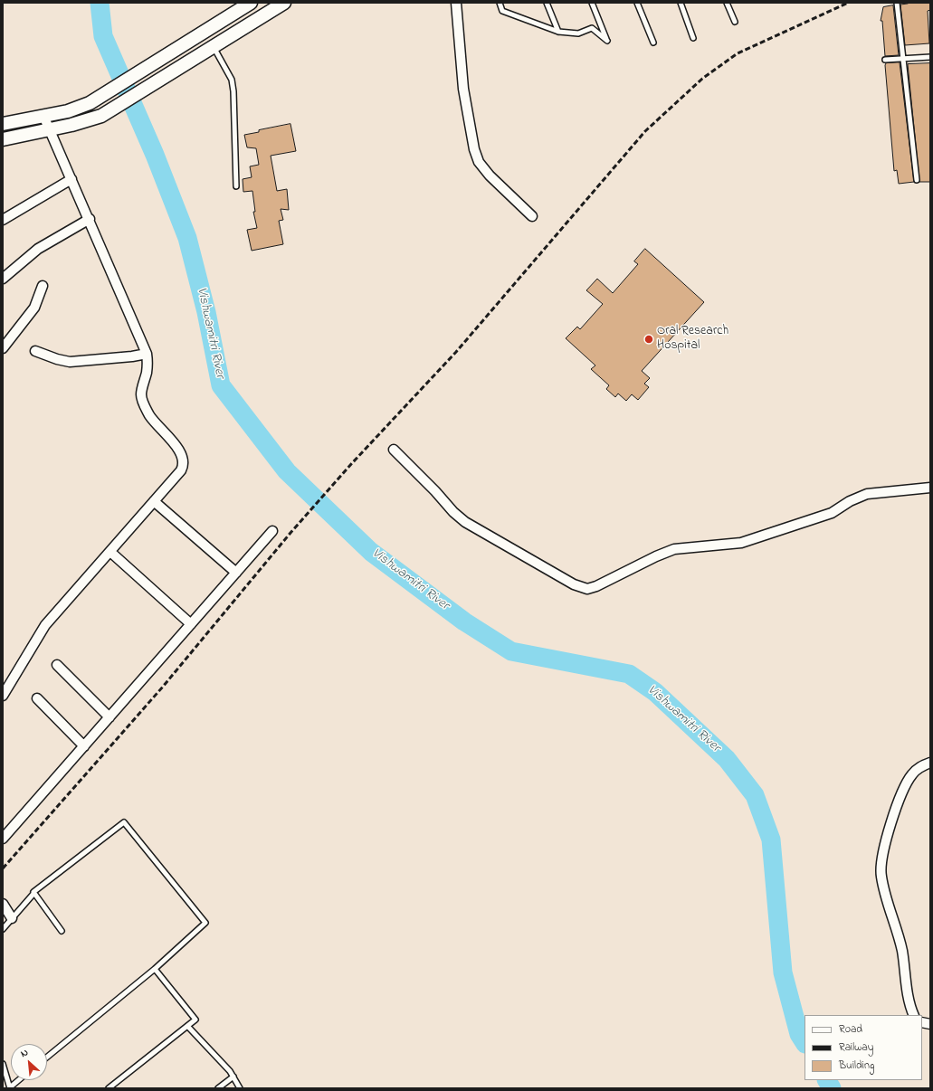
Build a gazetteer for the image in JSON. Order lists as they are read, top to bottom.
{
  "water": ["Vishwamitri River"],
  "places": ["Oral Research Hospital"],
  "legend": ["Road", "Railway", "Building"],
  "north": "top left"
}
